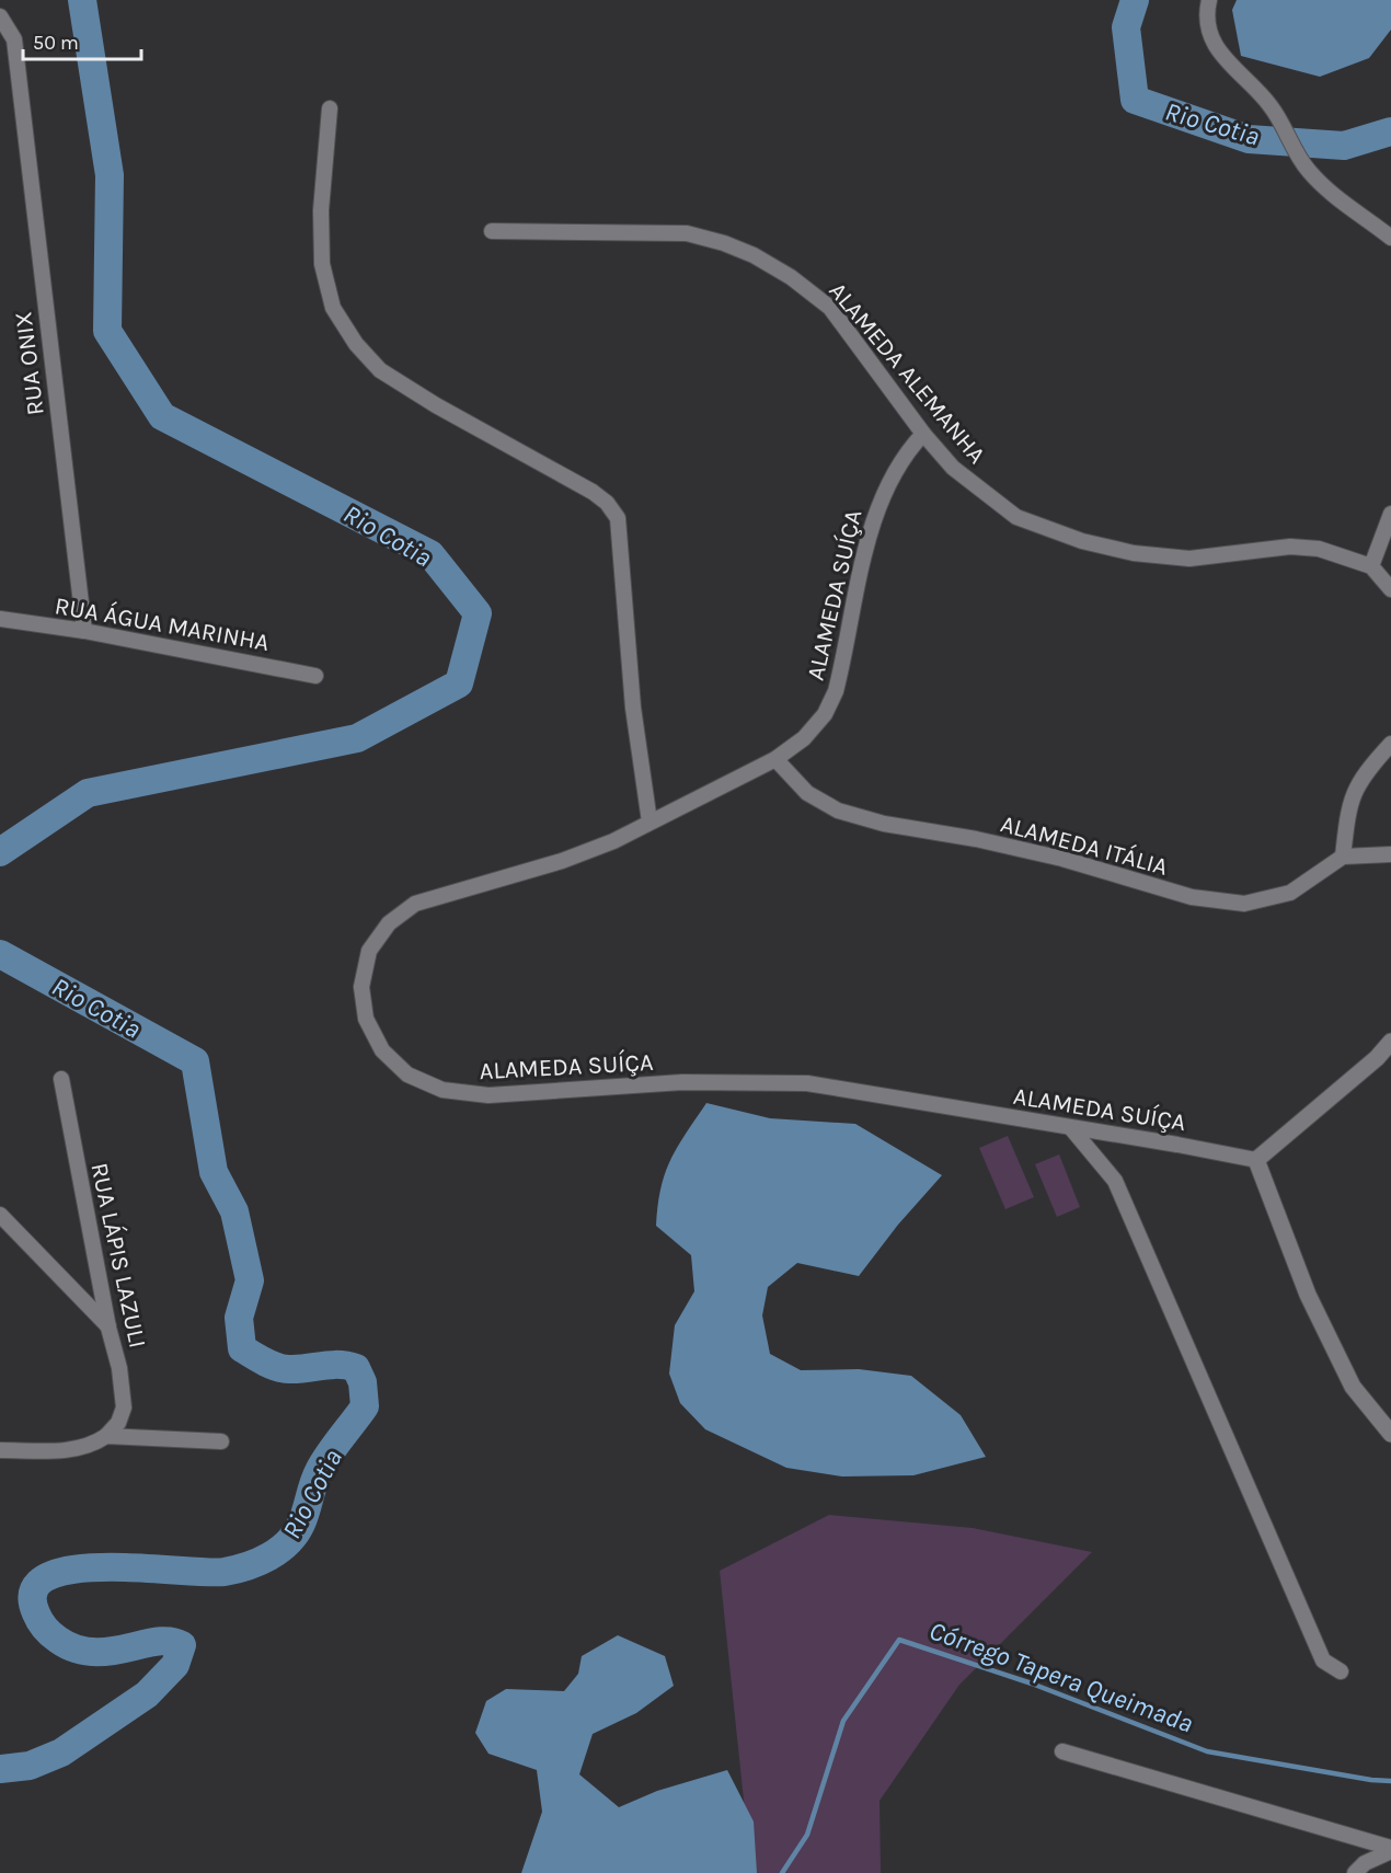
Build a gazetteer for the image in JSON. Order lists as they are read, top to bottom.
{
  "streets": {
    "street": [
      "RUA ONIX",
      "ALAMEDA ALEMANHA",
      "ALAMEDA SUÍÇA",
      "RUA ÁGUA MARINHA",
      "ALAMEDA ITÁLIA",
      "RUA LÁPIS LAZULI"
    ]
  },
  "crossings": [
    ["RUA ONIX", "RUA ÁGUA MARINHA"],
    ["ALAMEDA ALEMANHA", "ALAMEDA SUÍÇA"],
    ["ALAMEDA SUÍÇA", "ALAMEDA ITÁLIA"]
  ],
  "water": ["Rio Cotia", "Córrego Tapera Queimada"],
  "scale_bar": "50 m"
}
